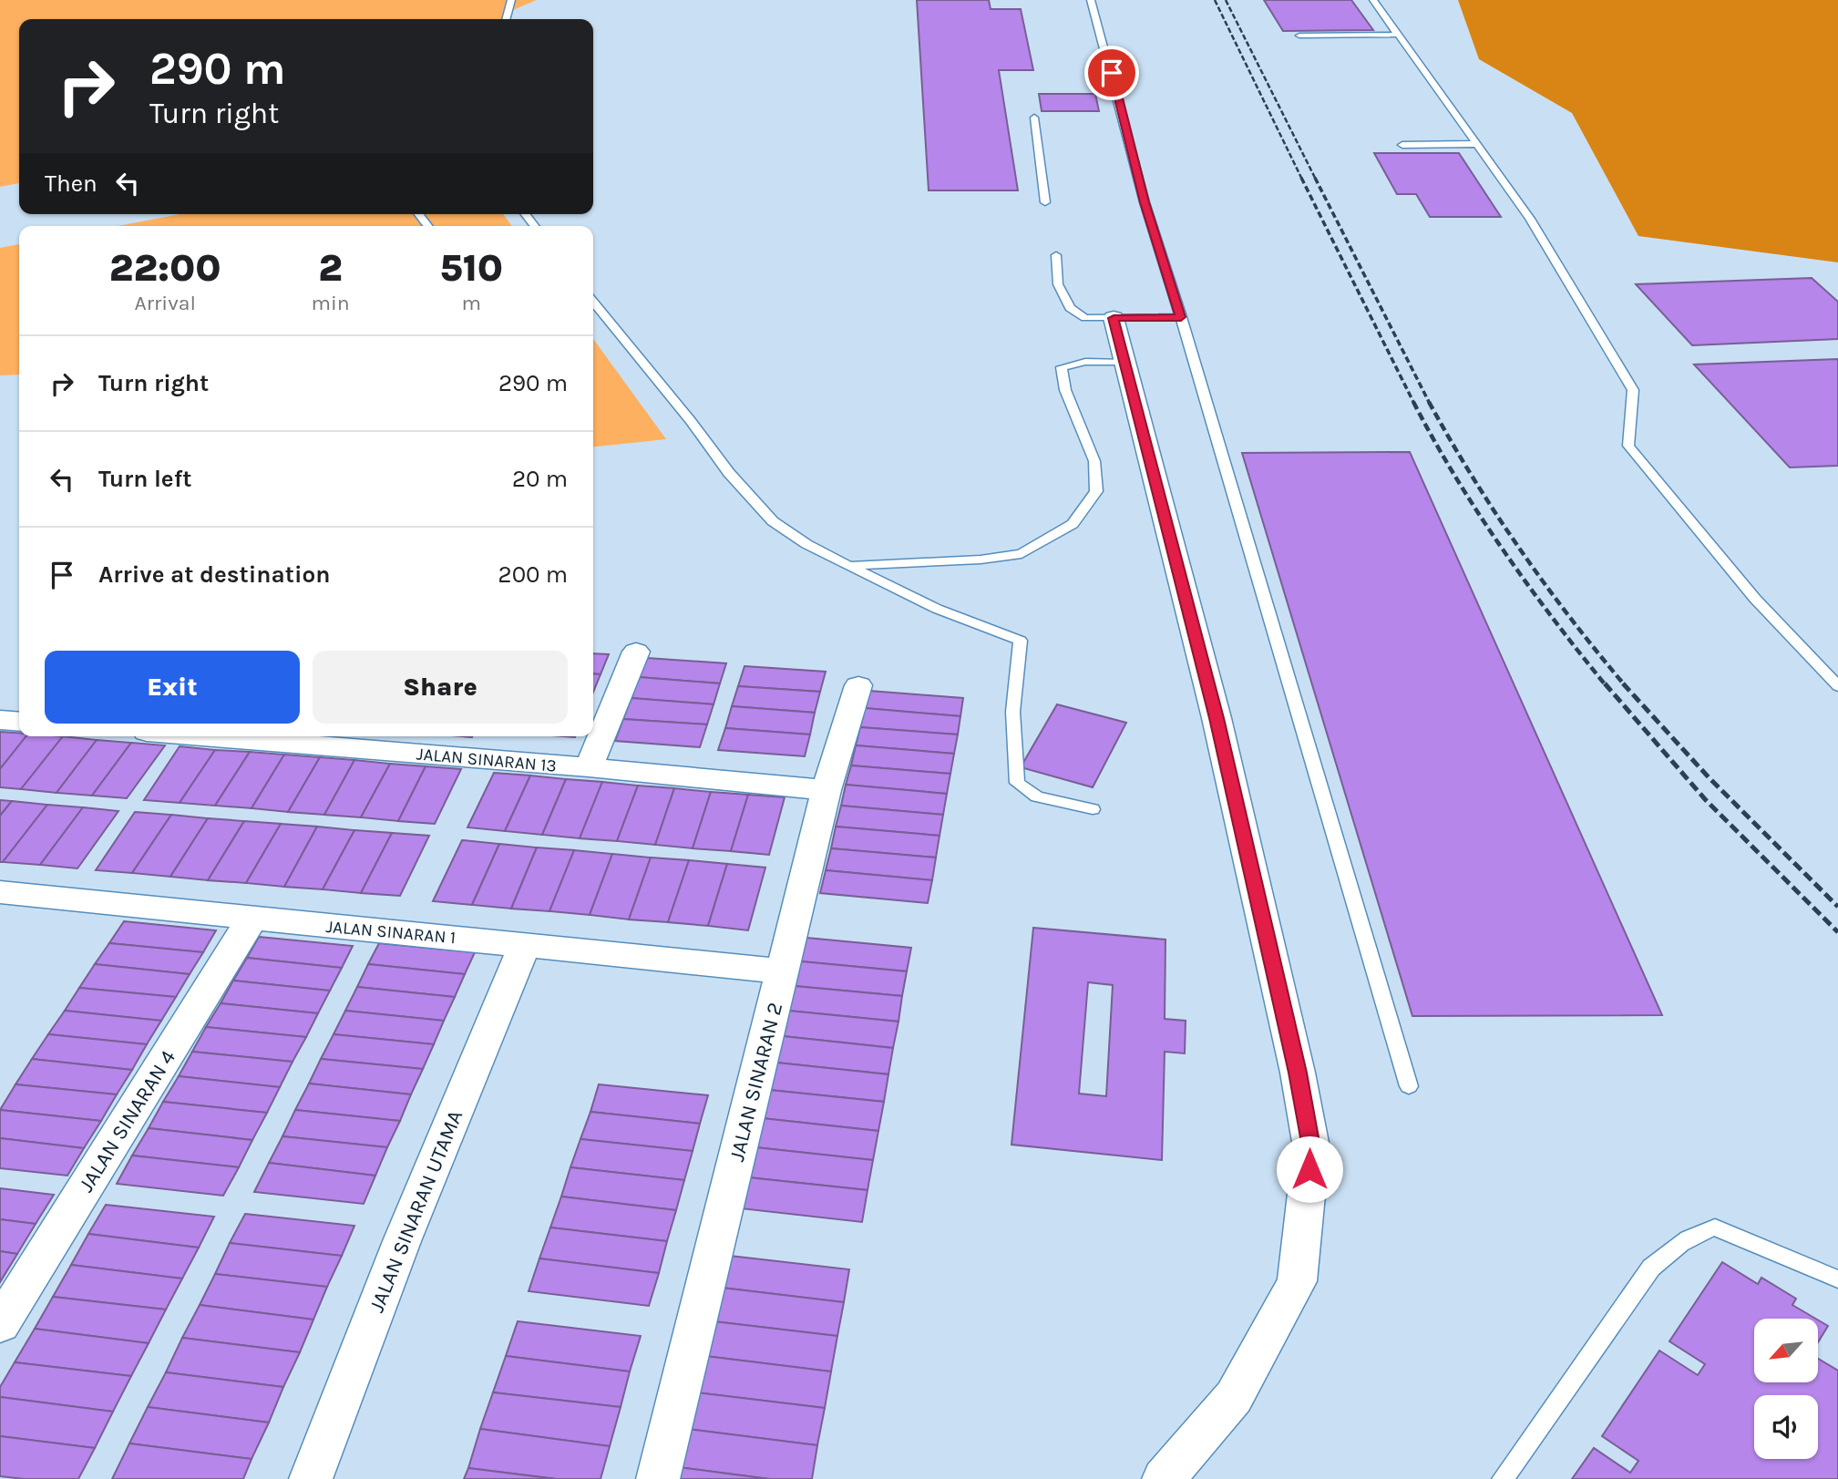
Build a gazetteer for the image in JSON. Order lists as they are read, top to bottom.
{
  "streets": {
    "street": [
      "JALAN SINARAN 13",
      "JALAN SINARAN 1",
      "JALAN SINARAN 2",
      "JALAN SINARAN 4",
      "JALAN SINARAN UTAMA"
    ]
  },
  "crossings": [
    ["JALAN SINARAN 13", "JALAN SINARAN 2"],
    ["JALAN SINARAN 1", "JALAN SINARAN 2"],
    ["JALAN SINARAN 1", "JALAN SINARAN 4"],
    ["JALAN SINARAN 1", "JALAN SINARAN UTAMA"]
  ],
  "north": "bottom left",
  "page": {
    "turn": ["290 m", "Turn right"],
    "then": "Then",
    "eta": [
      "22:00",
      "Arrival",
      "2",
      "min",
      "510",
      "m"
    ],
    "list": [
      {
        "name": "Turn right",
        "value": "290 m"
      },
      {
        "name": "Turn left",
        "value": "20 m"
      },
      {
        "name": "Arrive at destination",
        "value": "200 m"
      }
    ],
    "buttons": ["Exit", "Share"]
  }
}
